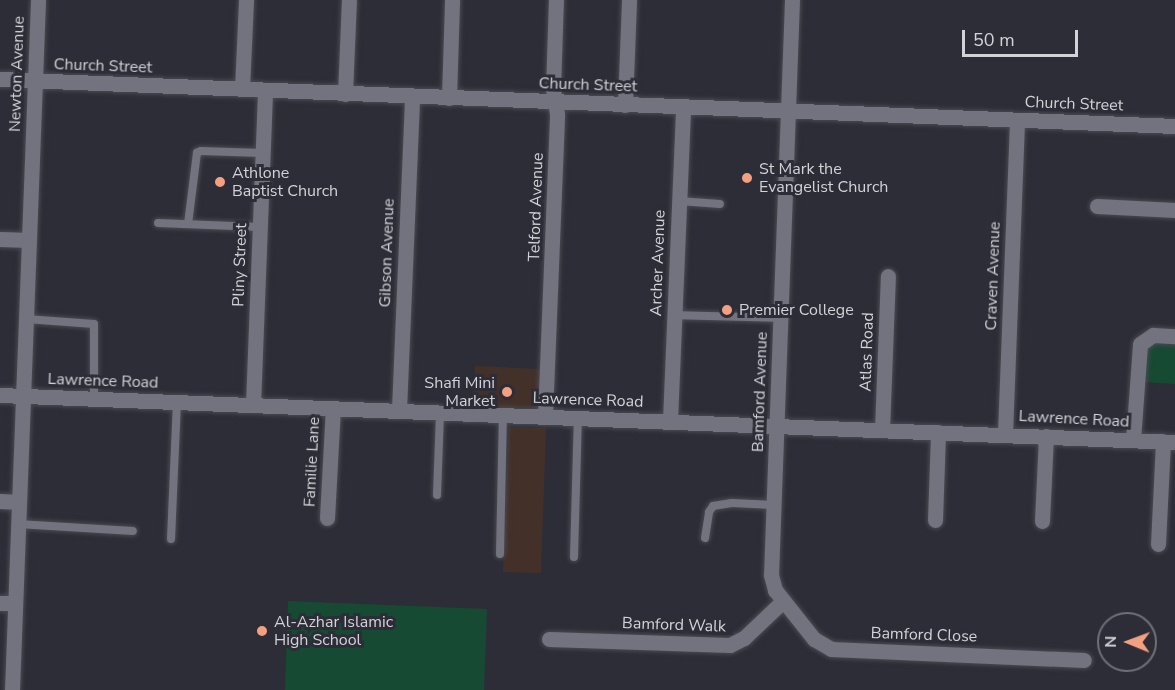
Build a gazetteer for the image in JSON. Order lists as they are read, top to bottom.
{
  "streets": {
    "street": [
      "Church Street",
      "Newton Avenue",
      "Telford Avenue",
      "Gibson Avenue",
      "Archer Avenue",
      "Pliny Street",
      "Craven Avenue",
      "Atlas Road",
      "Lawrence Road",
      "Bamford Avenue",
      "Familie Lane",
      "Bamford Walk",
      "Bamford Close"
    ]
  },
  "crossings": [
    ["Church Street", "Newton Avenue"],
    ["Church Street", "Telford Avenue"],
    ["Church Street", "Gibson Avenue"],
    ["Church Street", "Archer Avenue"],
    ["Church Street", "Pliny Street"],
    ["Church Street", "Craven Avenue"],
    ["Church Street", "Bamford Avenue"],
    ["Newton Avenue", "Lawrence Road"],
    ["Telford Avenue", "Lawrence Road"],
    ["Gibson Avenue", "Lawrence Road"],
    ["Archer Avenue", "Lawrence Road"],
    ["Pliny Street", "Lawrence Road"],
    ["Craven Avenue", "Lawrence Road"],
    ["Atlas Road", "Lawrence Road"],
    ["Lawrence Road", "Bamford Avenue"],
    ["Lawrence Road", "Familie Lane"],
    ["Bamford Avenue", "Bamford Walk"],
    ["Bamford Avenue", "Bamford Close"],
    ["Bamford Walk", "Bamford Close"]
  ],
  "places": [
    "St Mark the Evangelist Church",
    "Athlone Baptist Church",
    "Premier College",
    "Shafi Mini Market",
    "Al-Azhar Islamic High School"
  ],
  "scale_bar": "50 m",
  "north": "left"
}
